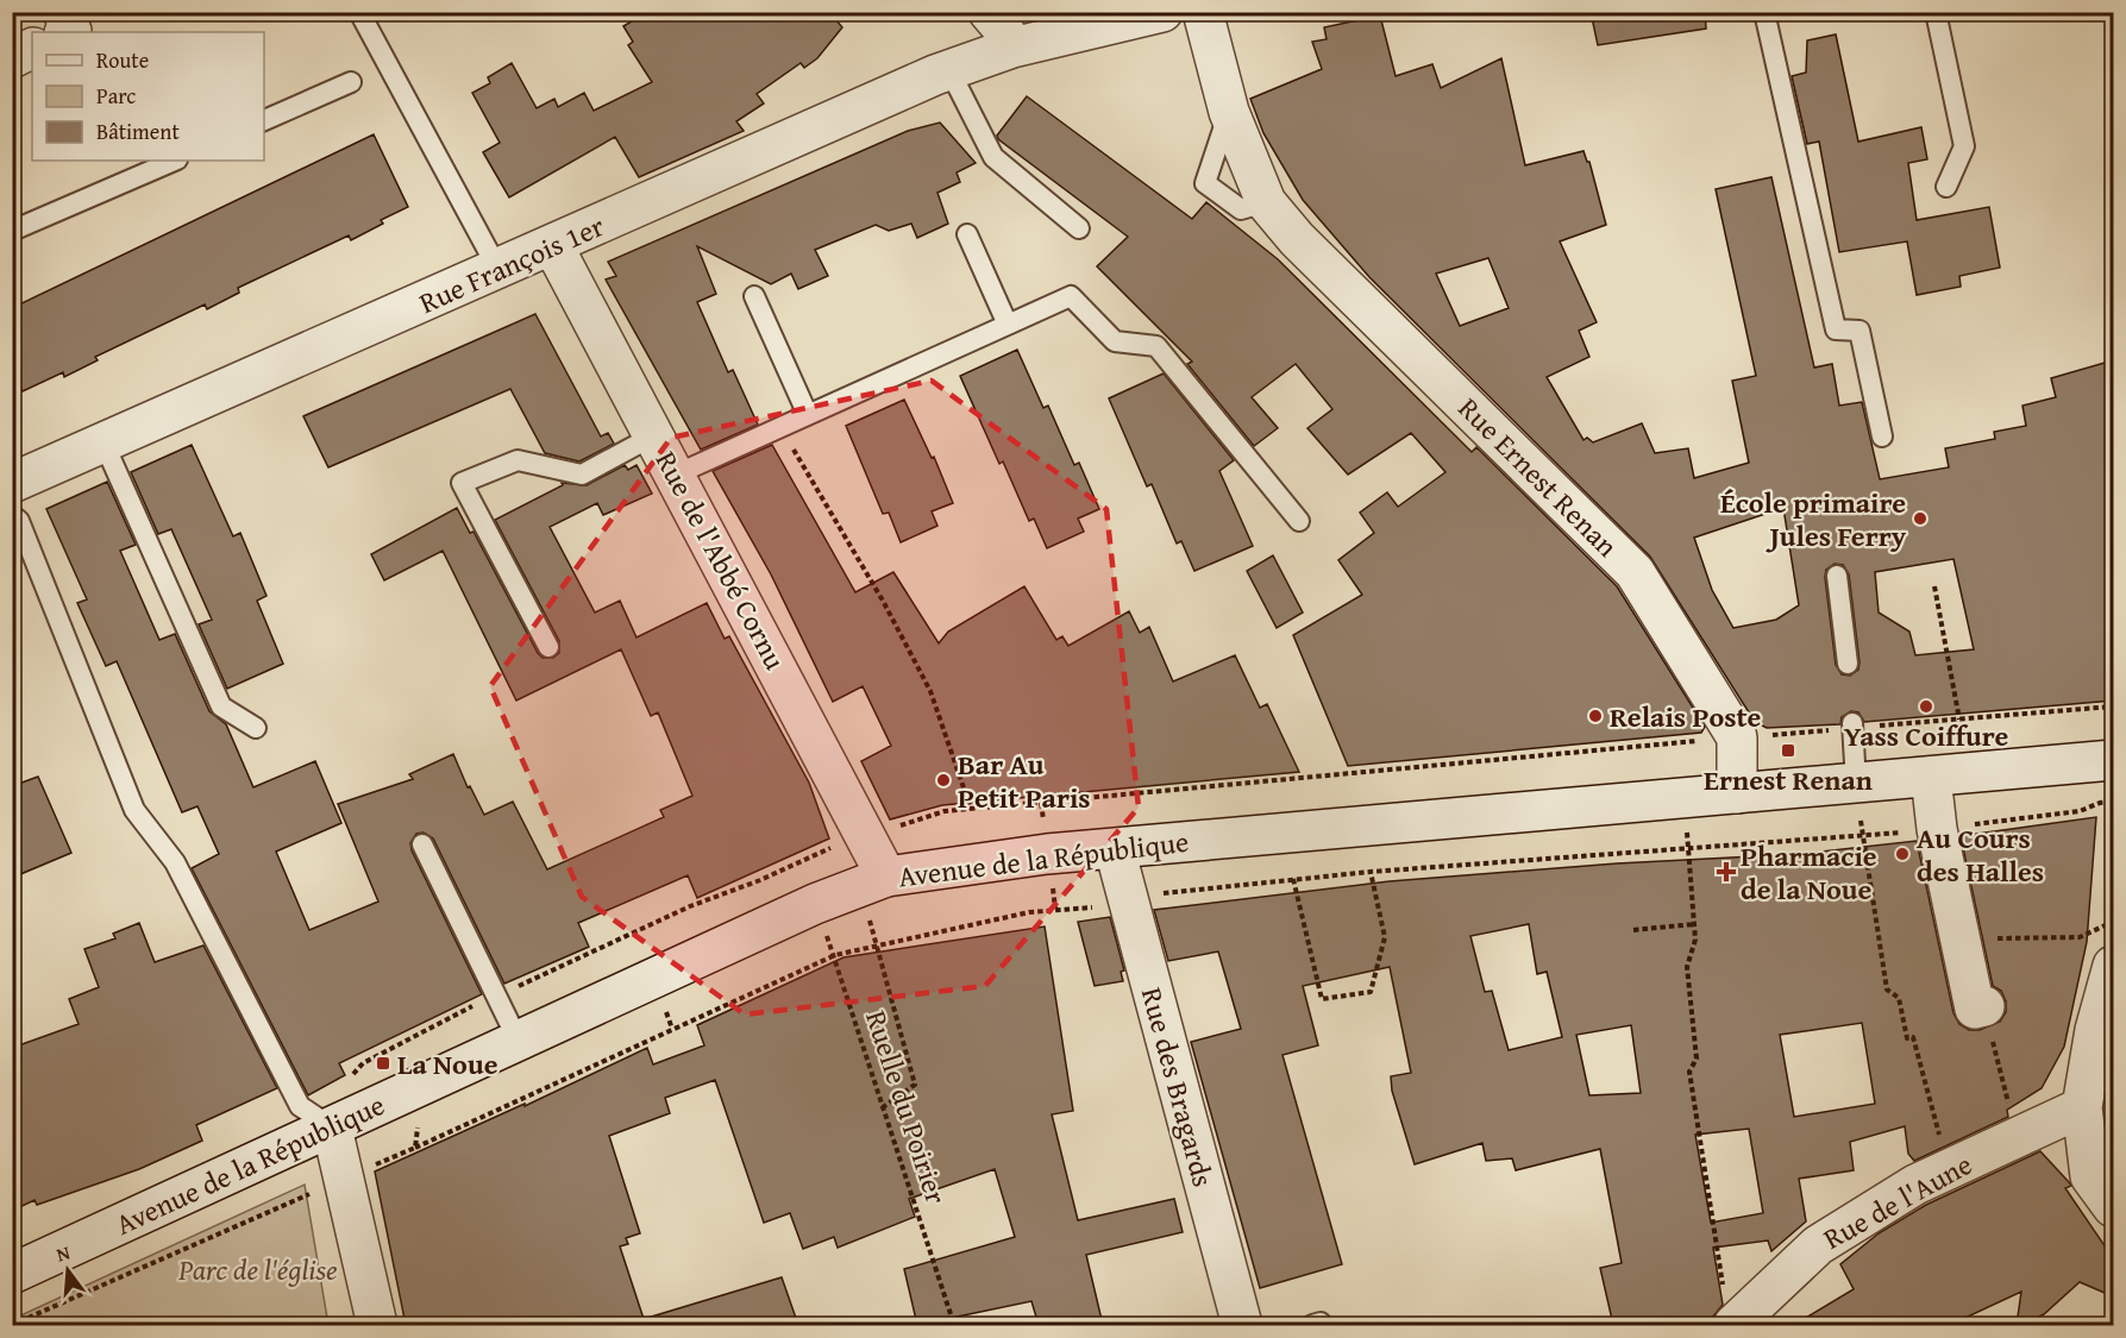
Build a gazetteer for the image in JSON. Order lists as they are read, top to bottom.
{
  "streets": {
    "street": [
      "Rue François 1er",
      "Rue Ernest Renan",
      "Rue de l'Abbé Cornu",
      "Avenue de la République",
      "Rue des Bragards",
      "Rue de l'Aune"
    ],
    "path": ["Ruelle du Poirier"]
  },
  "crossings": [
    ["Rue François 1er", "Rue de l'Abbé Cornu"],
    ["Rue Ernest Renan", "Avenue de la République"],
    ["Rue de l'Abbé Cornu", "Avenue de la République"],
    ["Avenue de la République", "Rue des Bragards"],
    ["Avenue de la République", "Ruelle du Poirier"]
  ],
  "parks": ["Parc de l'église"],
  "places": {
    "other": [
      "École primaire Jules Ferry",
      "Yass Coiffure",
      "Relais Poste",
      "Bar Au Petit Paris",
      "Au Cours des Halles"
    ],
    "transit": ["Ernest Renan", "La Noue"],
    "health": ["Pharmacie de la Noue"]
  },
  "legend": ["Route", "Parc", "Bâtiment"],
  "north": "top"
}
